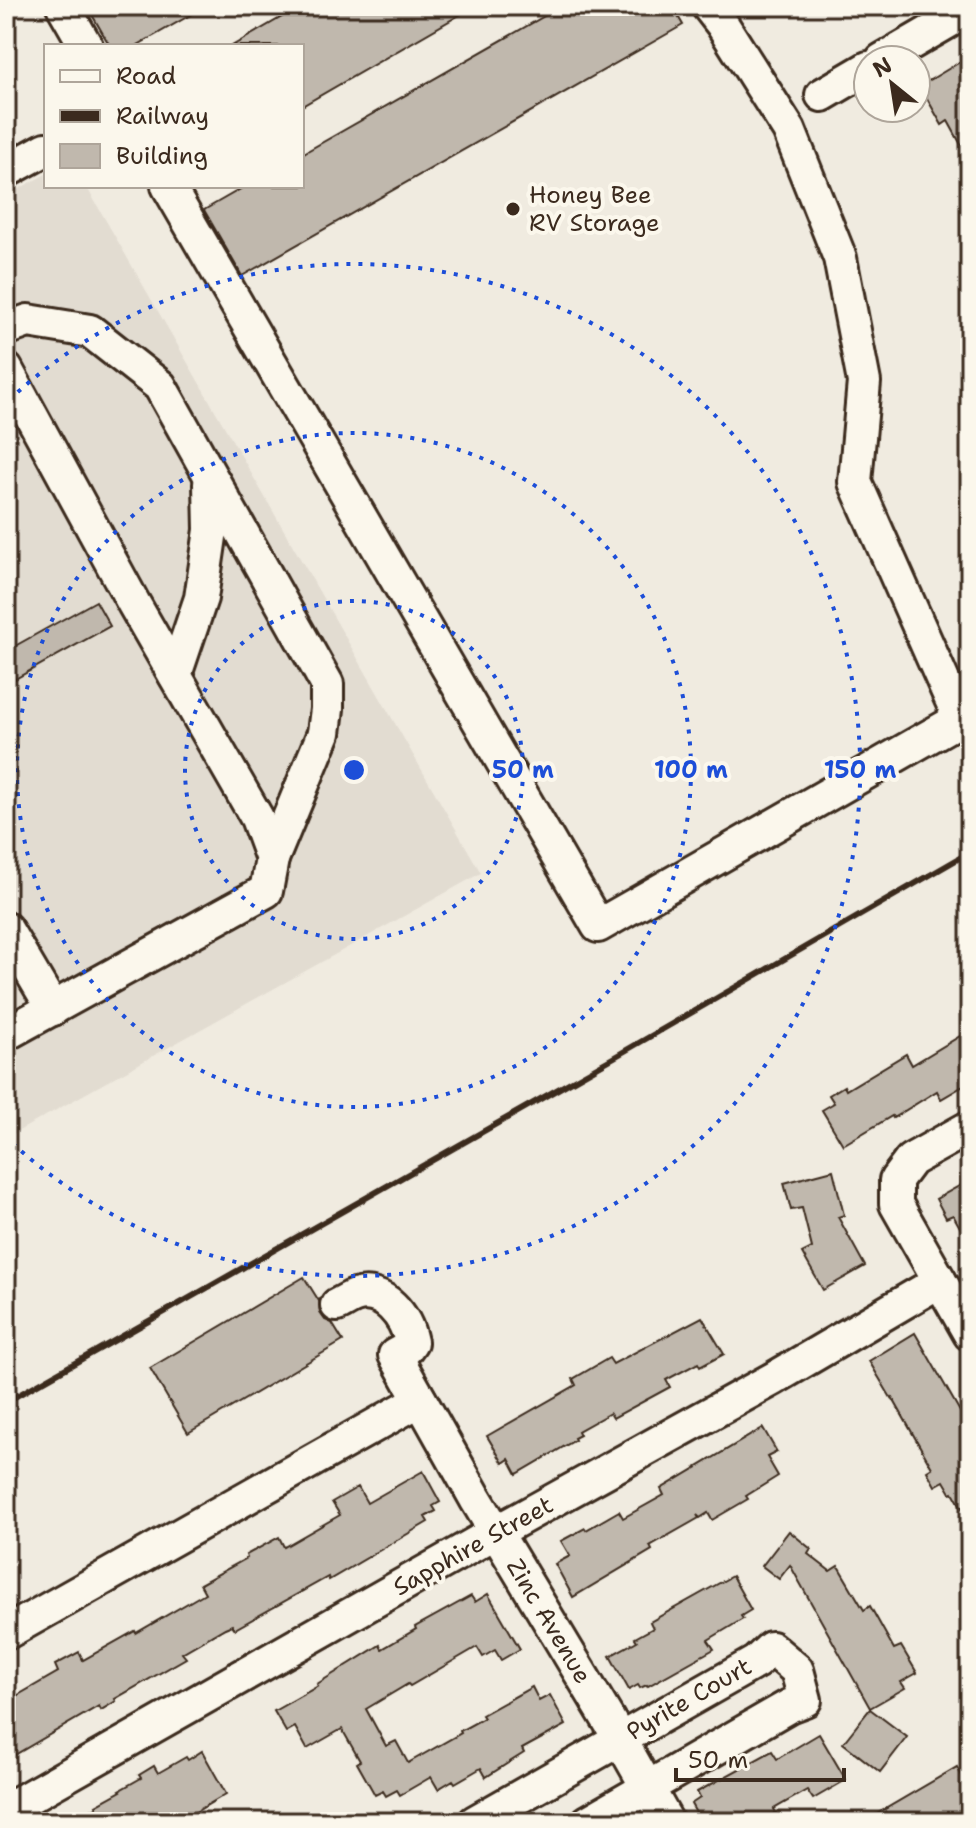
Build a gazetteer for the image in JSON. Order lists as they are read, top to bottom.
{
  "streets": {
    "street": ["Sapphire Street", "Zinc Avenue", "Pyrite Court"]
  },
  "crossings": [
    ["Sapphire Street", "Zinc Avenue"],
    ["Zinc Avenue", "Pyrite Court"]
  ],
  "places": ["Honey Bee RV Storage"],
  "legend": ["Road", "Railway", "Building"],
  "scale_bar": "50 m",
  "north": "top left",
  "rings": ["50 m", "100 m", "150 m"]
}
